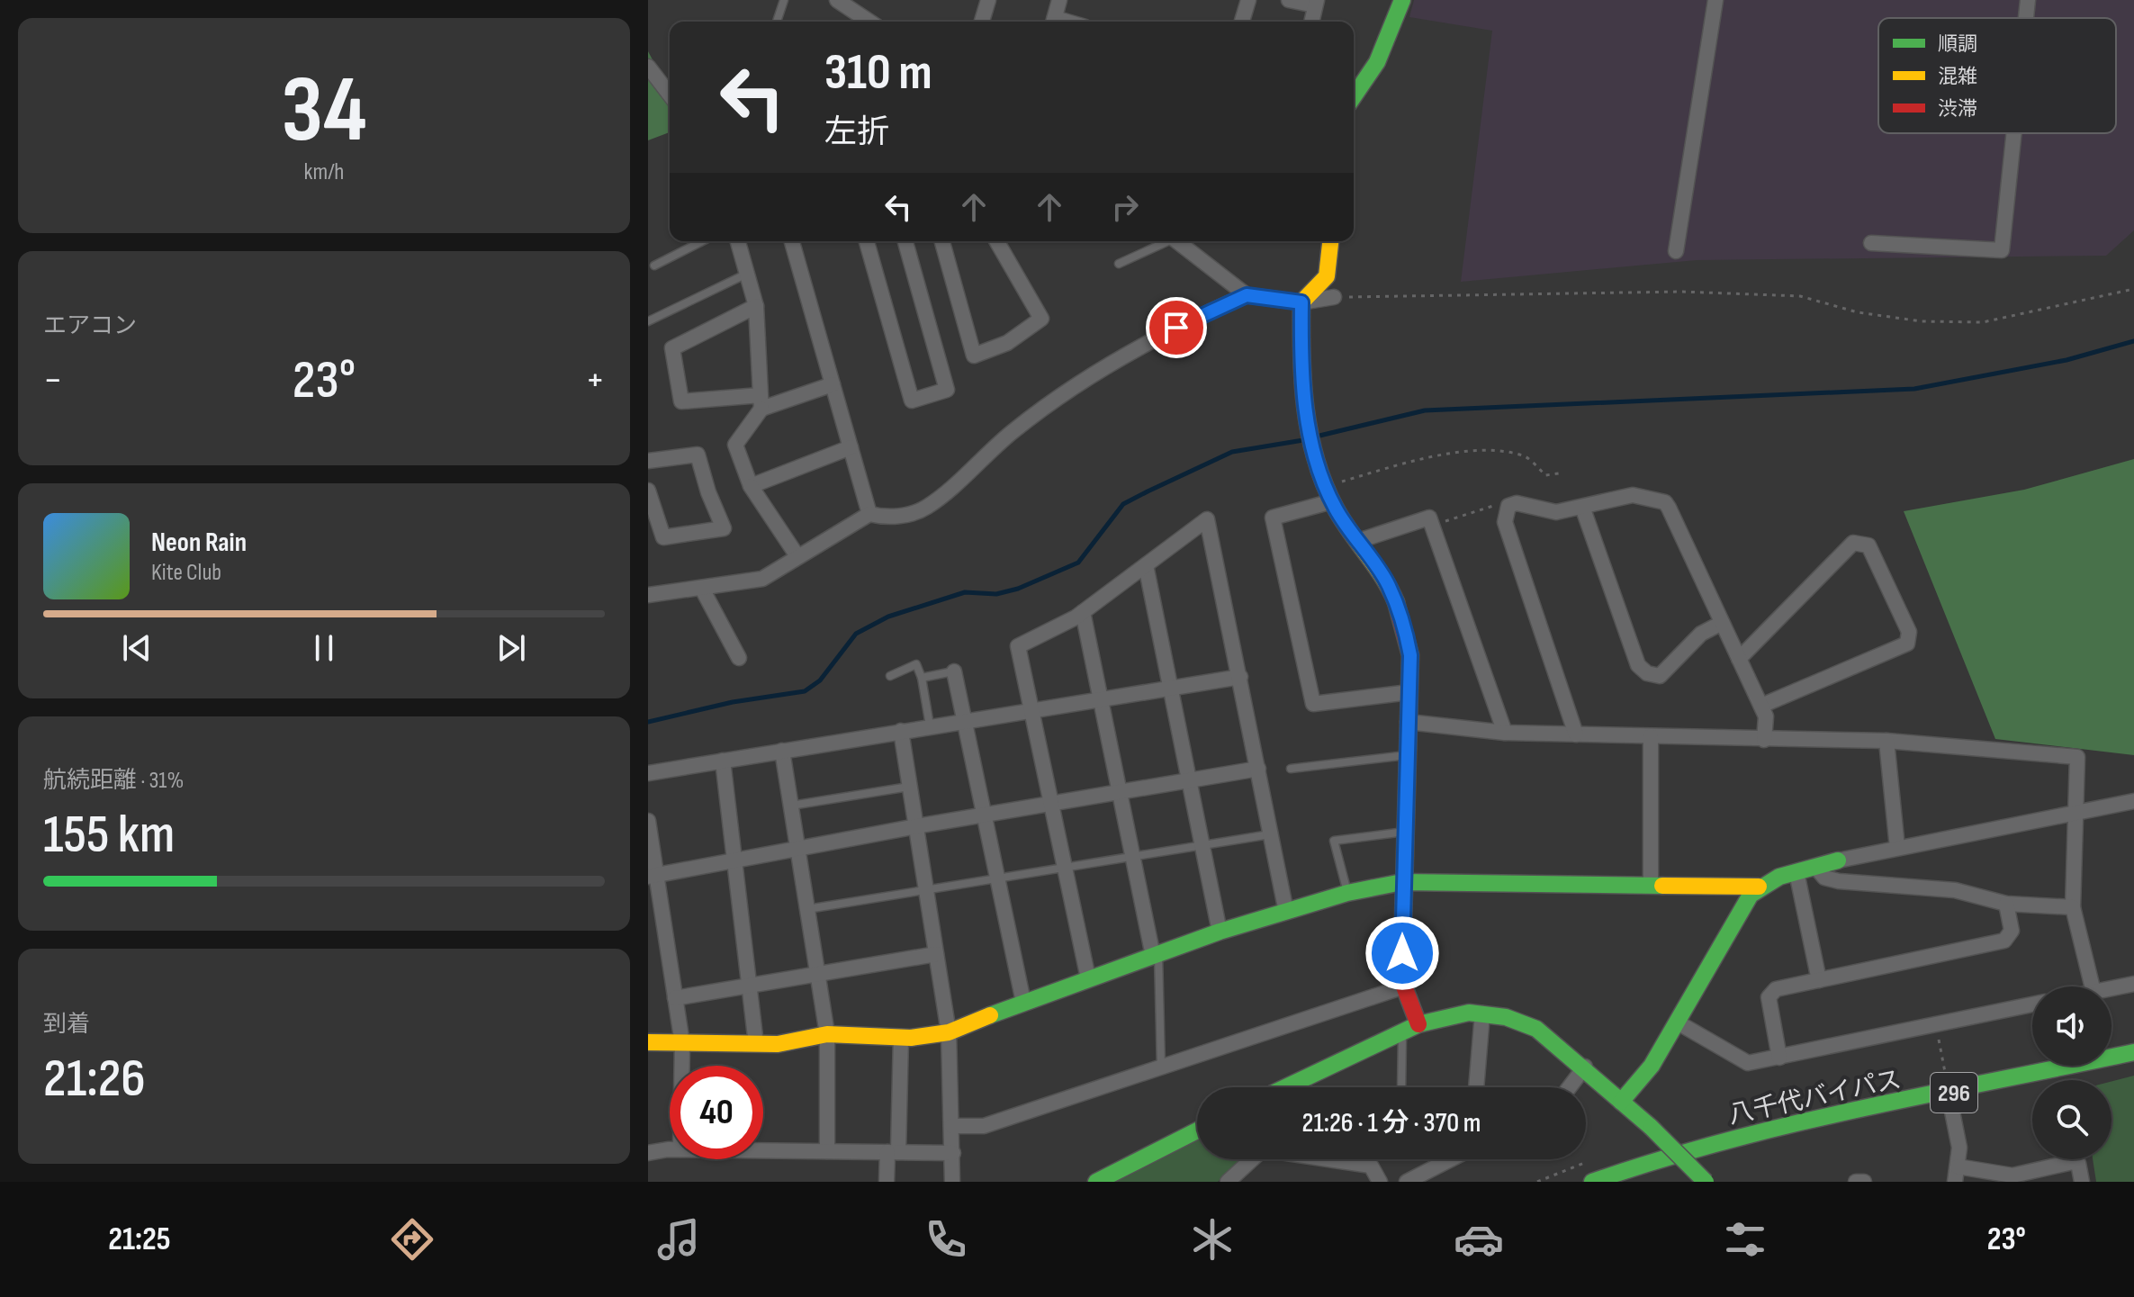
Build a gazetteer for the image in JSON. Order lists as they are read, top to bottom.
{
  "streets": {
    "main road": ["296", "八千代バイパス"]
  },
  "legend": ["順調", "混雑", "渋滞"],
  "page": {
    "tile": [
      ["34", "km/h"],
      "エアコン",
      ["航続距離 · 31%", "155 km"],
      ["到着", "21:26"]
    ],
    "turn": ["310 m", "左折"],
    "heat": ["−", "23°", "+"],
    "song": ["Neon Rain", "Kite Club"],
    "limit": "40",
    "trip": "21:26 · 1 分 · 370 m",
    "tabs": ["21:25", "23°"]
  }
}
